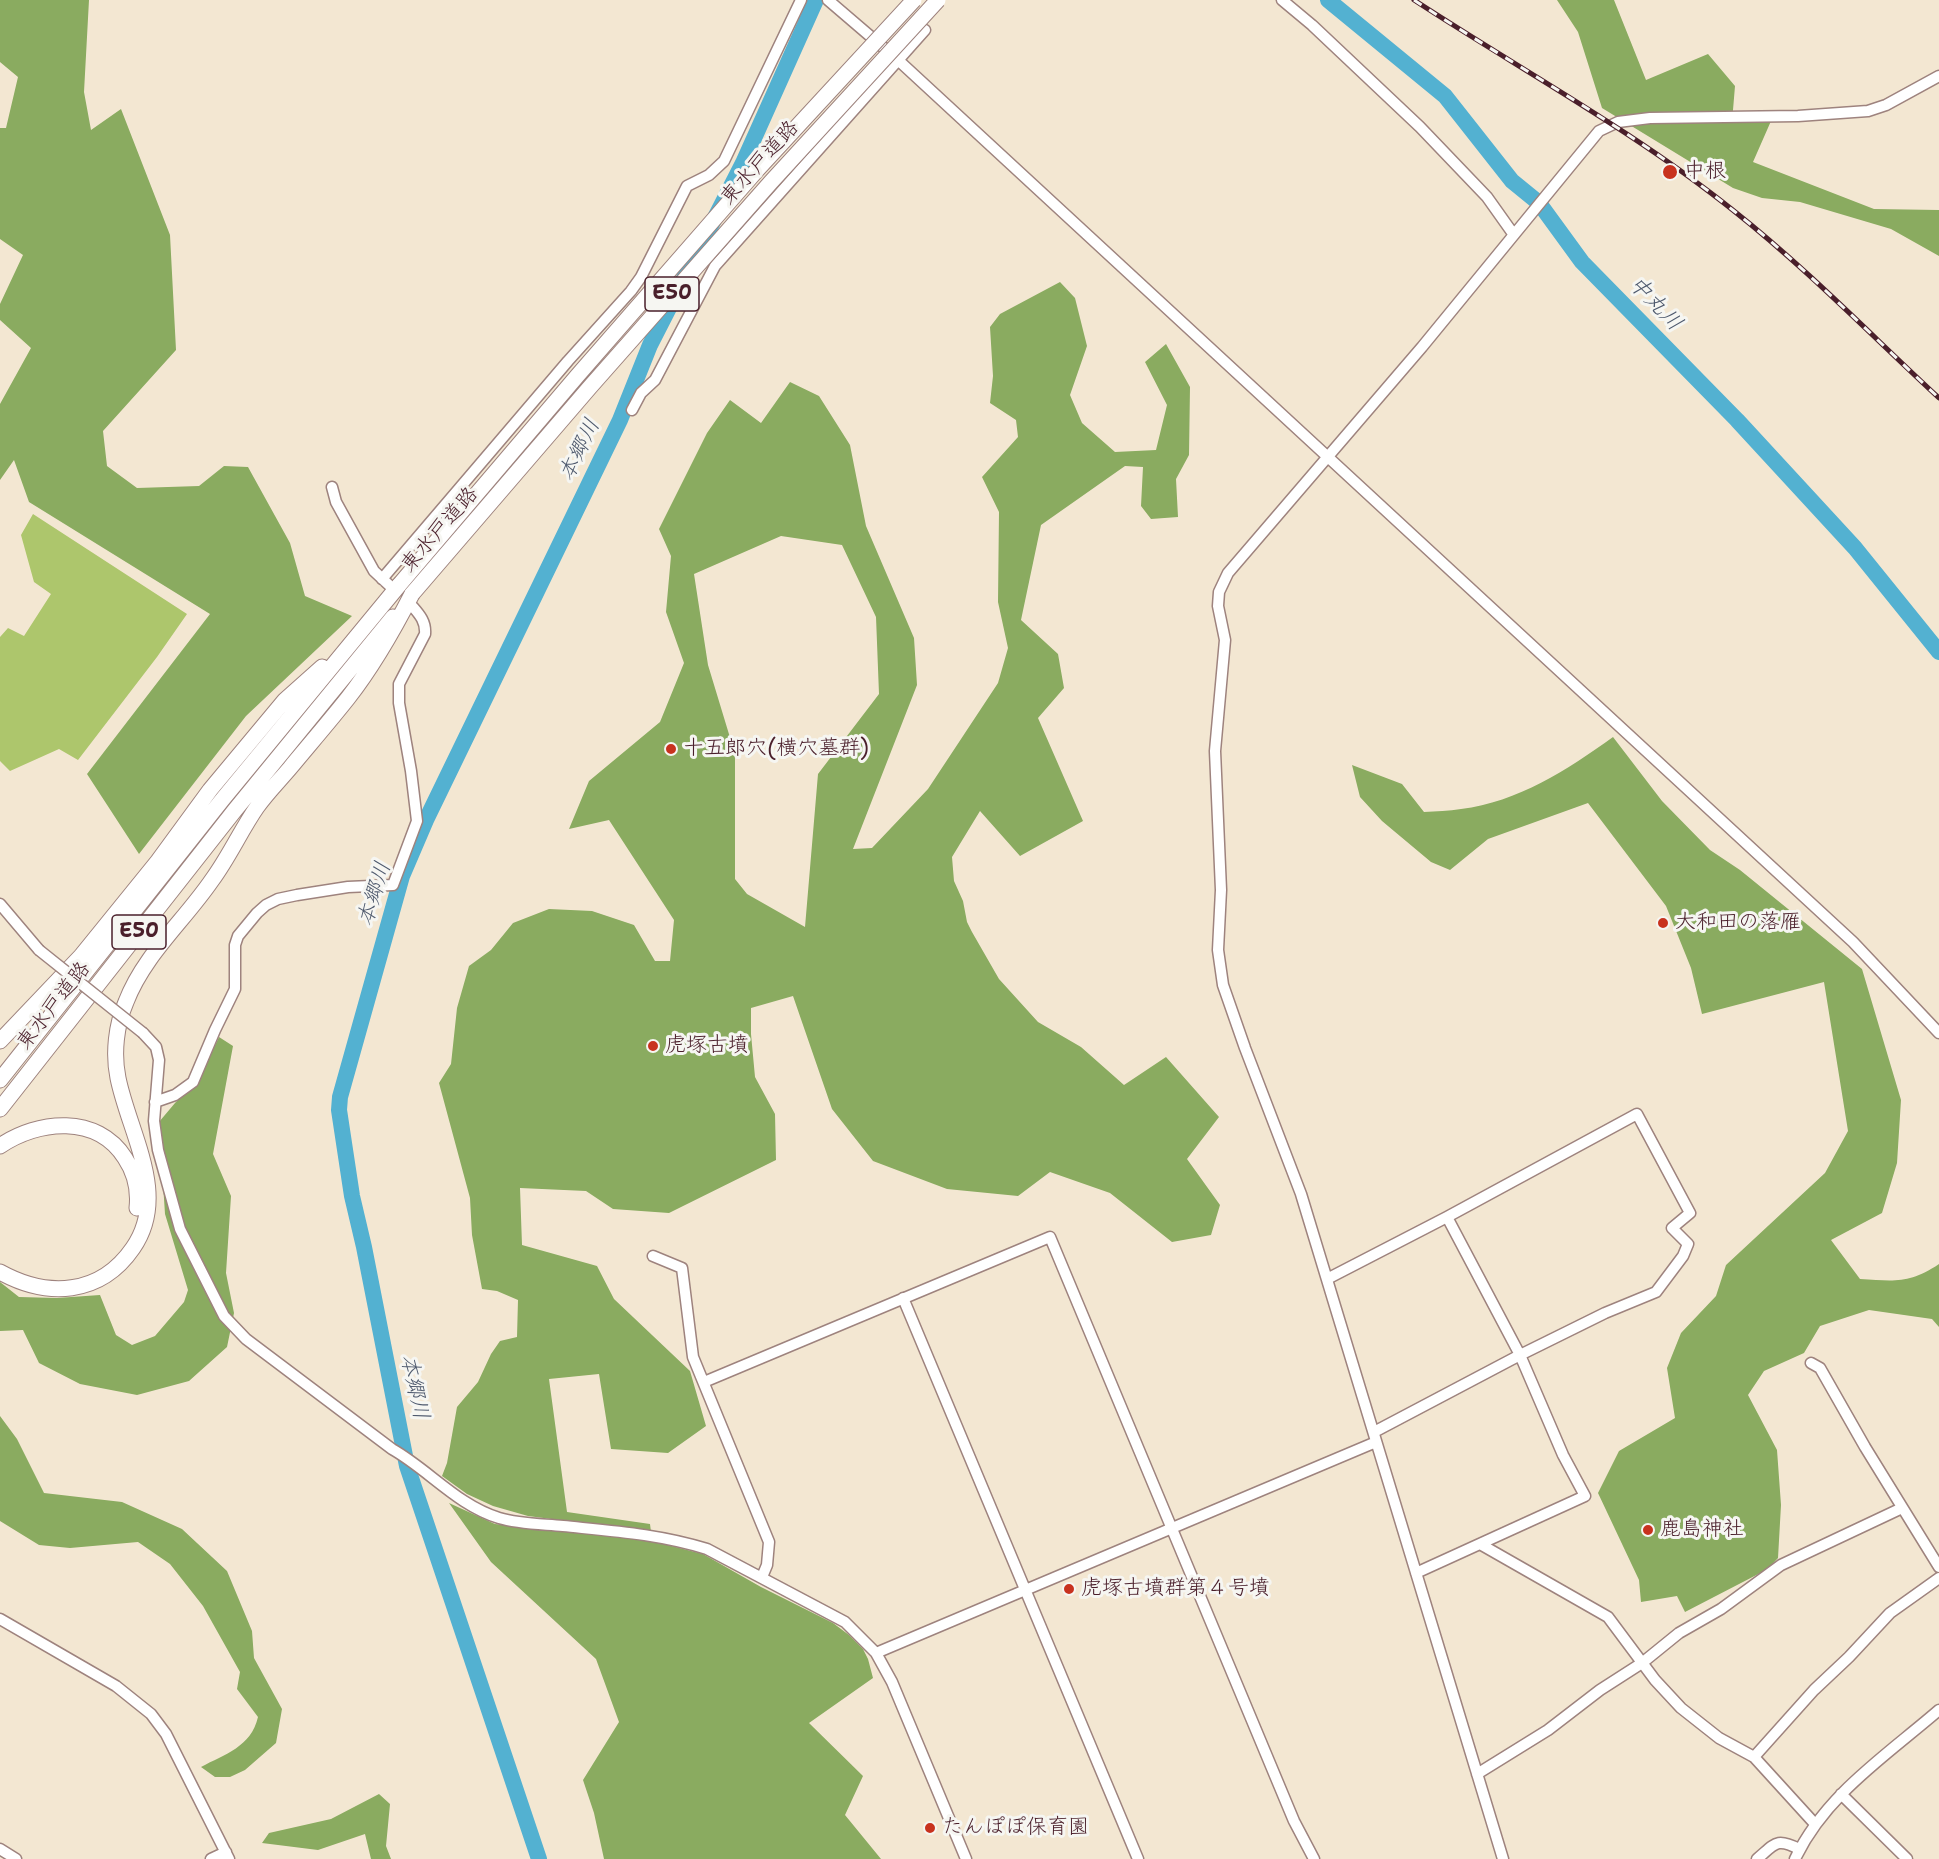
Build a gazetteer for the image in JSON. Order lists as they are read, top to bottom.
{
  "streets": {
    "highway": ["東水戸道路", "E50"]
  },
  "water": ["中丸川", "本郷川"],
  "places": [
    "中根",
    "十五郎穴(横穴墓群)",
    "大和田の落雁",
    "虎塚古墳",
    "鹿島神社",
    "虎塚古墳群第４号墳",
    "たんぽぽ保育園"
  ]
}
